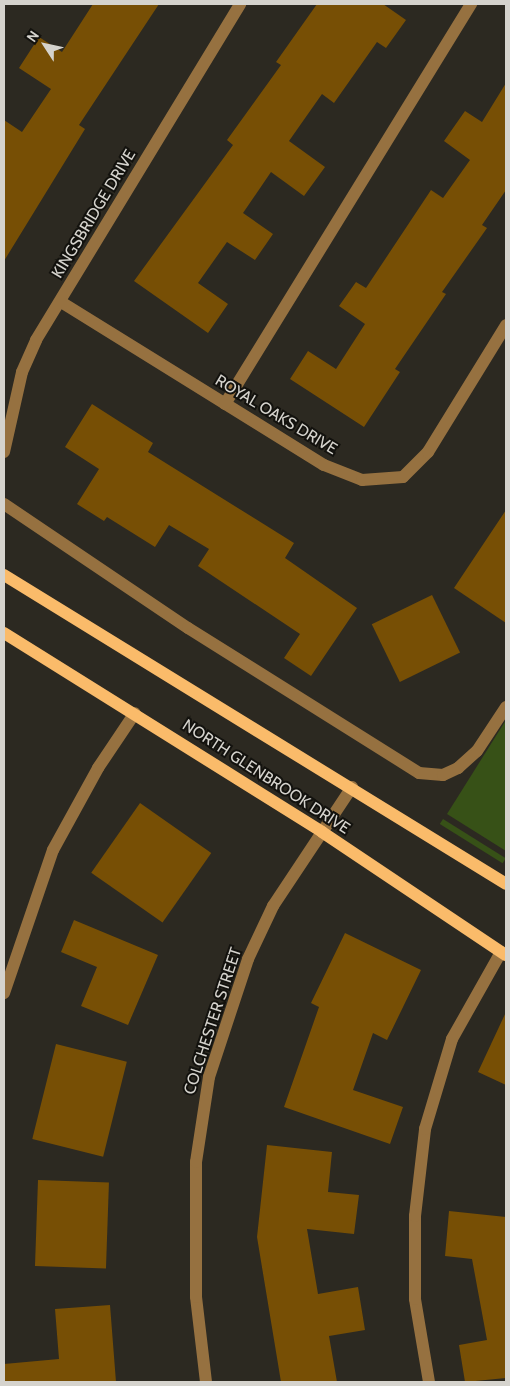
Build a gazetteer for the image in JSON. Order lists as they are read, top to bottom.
{
  "streets": {
    "main road": ["NORTH GLENBROOK DRIVE"],
    "street": ["KINGSBRIDGE DRIVE", "ROYAL OAKS DRIVE", "COLCHESTER STREET"]
  },
  "crossings": [
    ["KINGSBRIDGE DRIVE", "ROYAL OAKS DRIVE"],
    ["NORTH GLENBROOK DRIVE", "COLCHESTER STREET"]
  ],
  "north": "top left"
}
